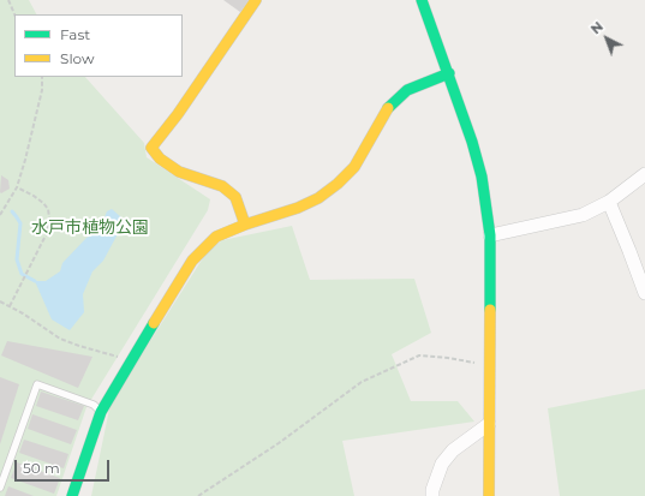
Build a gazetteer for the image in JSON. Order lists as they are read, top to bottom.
{
  "parks": ["水戸市植物公園"],
  "legend": ["Fast", "Slow"],
  "scale_bar": "50 m",
  "north": "top left"
}
